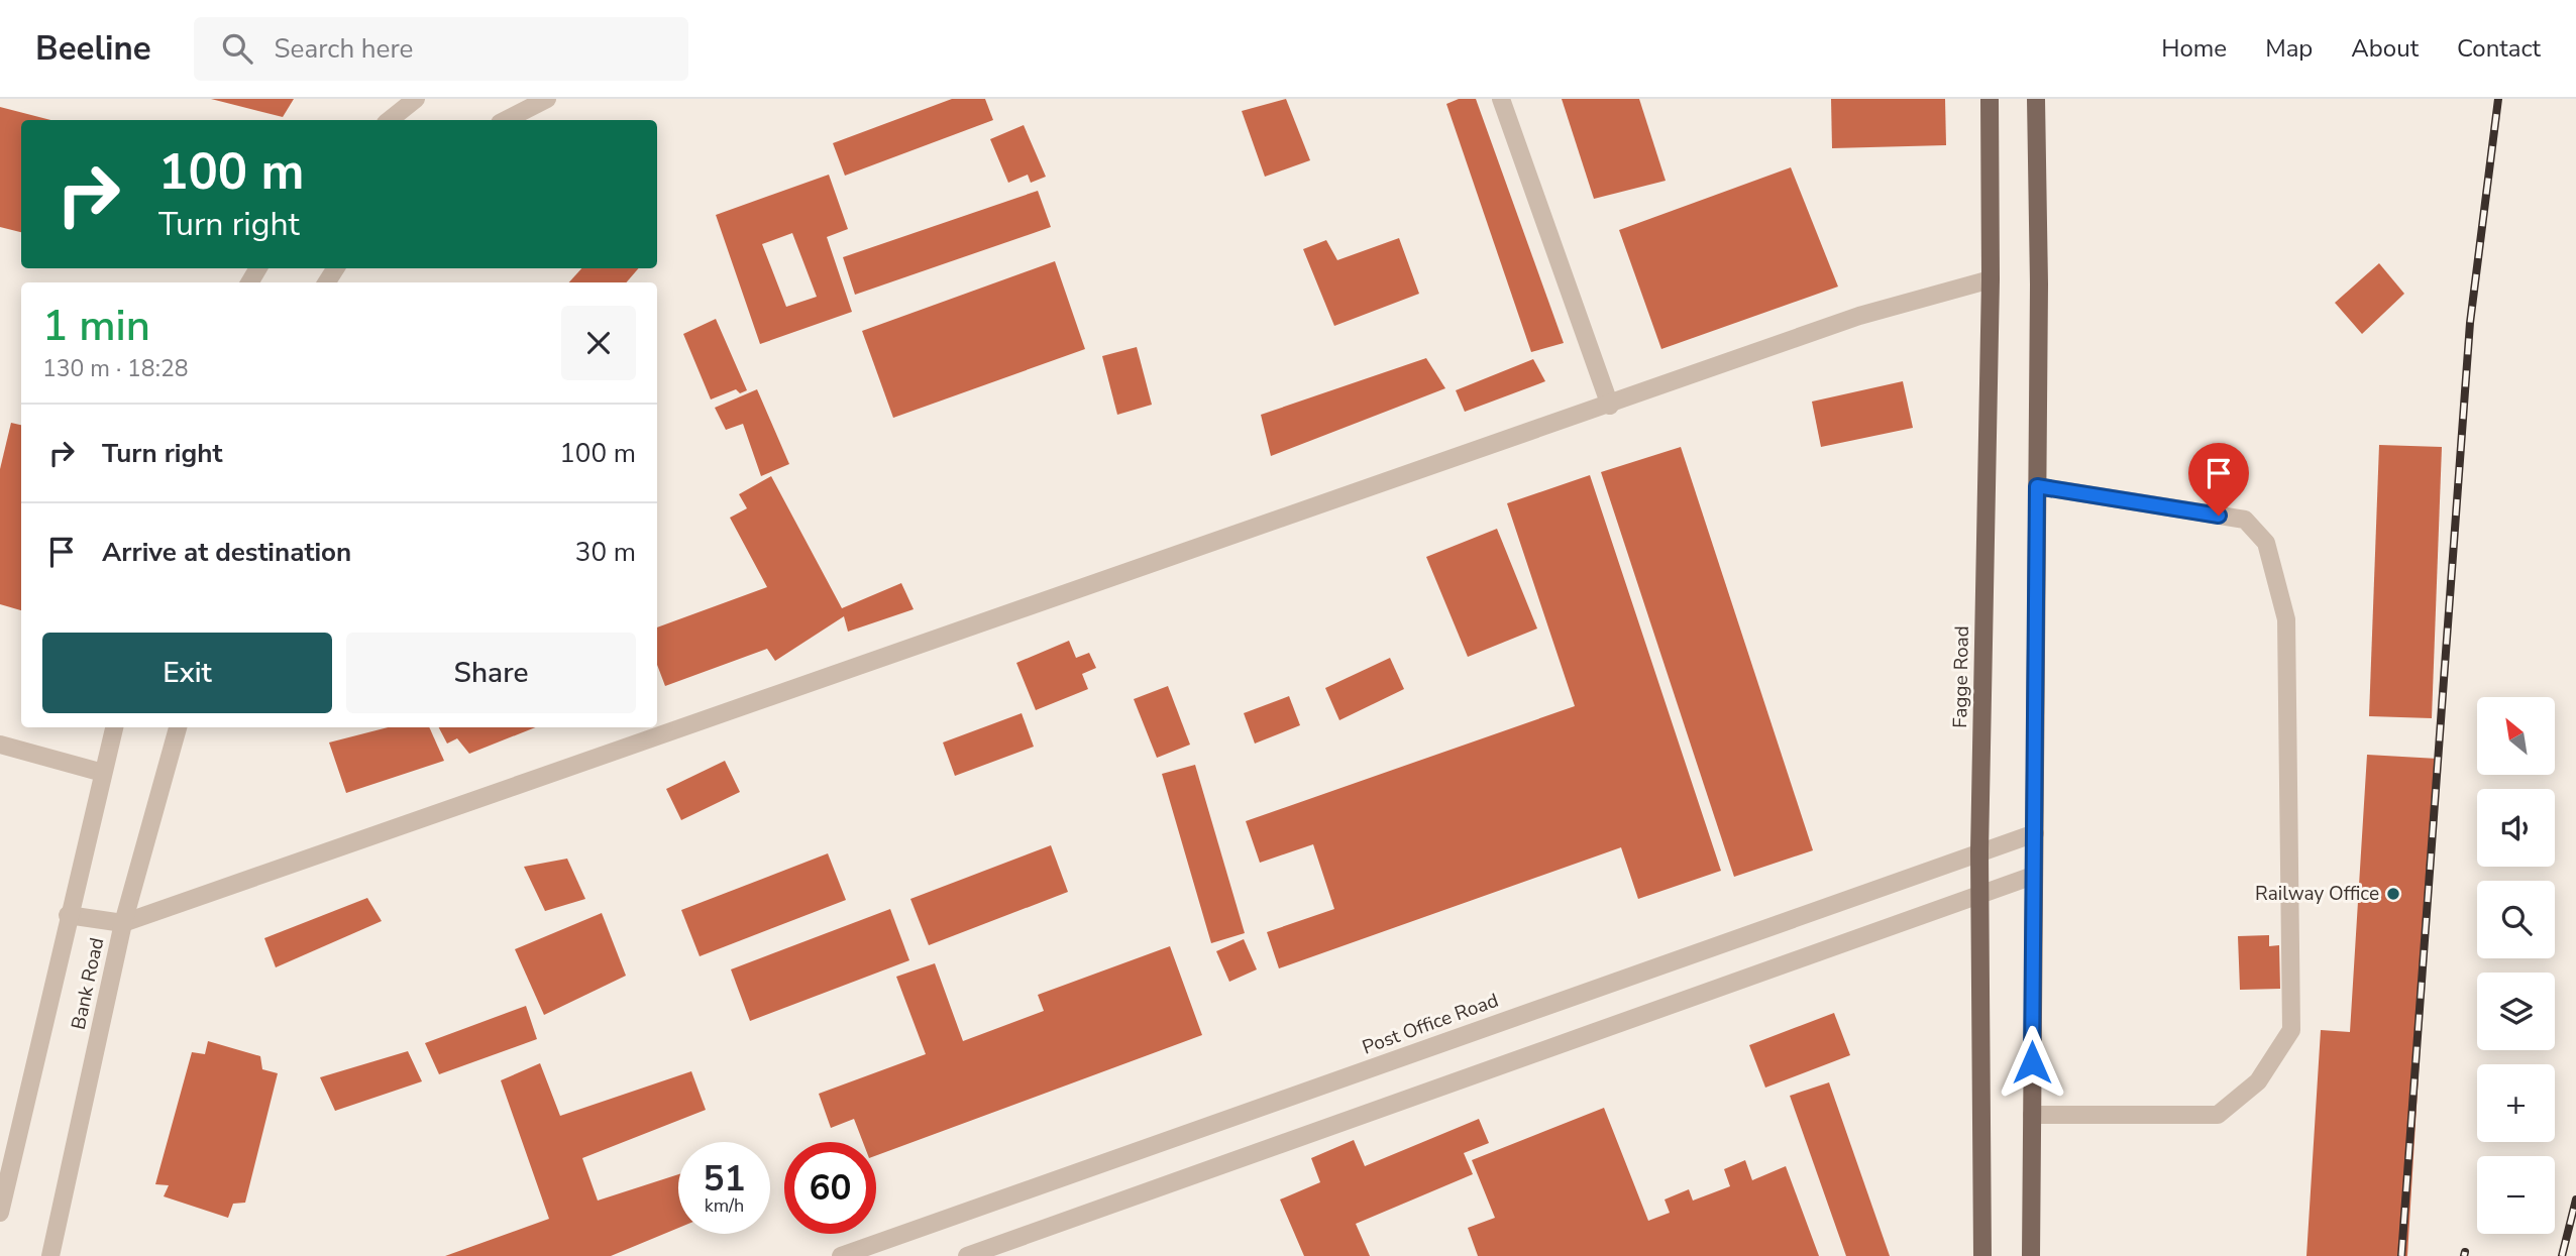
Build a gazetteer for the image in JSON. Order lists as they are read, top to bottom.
{
  "streets": {
    "main road": ["Fagge Road"],
    "street": ["Bank Road", "Post Office Road"]
  },
  "crossings": [
    ["Fagge Road", "Post Office Road"]
  ],
  "places": ["Railway Office"],
  "north": "top left",
  "page": {
    "header": "Beeline",
    "search": "Search here",
    "nav": [
      "Home",
      "Map",
      "About",
      "Contact"
    ],
    "turn": ["100 m", "Turn right"],
    "heading": ["1 min", "130 m · 18:28"],
    "list": [
      {
        "name": "Turn right",
        "value": "100 m"
      },
      {
        "name": "Arrive at destination",
        "value": "30 m"
      }
    ],
    "buttons": ["Exit", "Share"],
    "map_buttons": ["+", "−"],
    "speed": "51 km/h",
    "limit": "60"
  }
}
